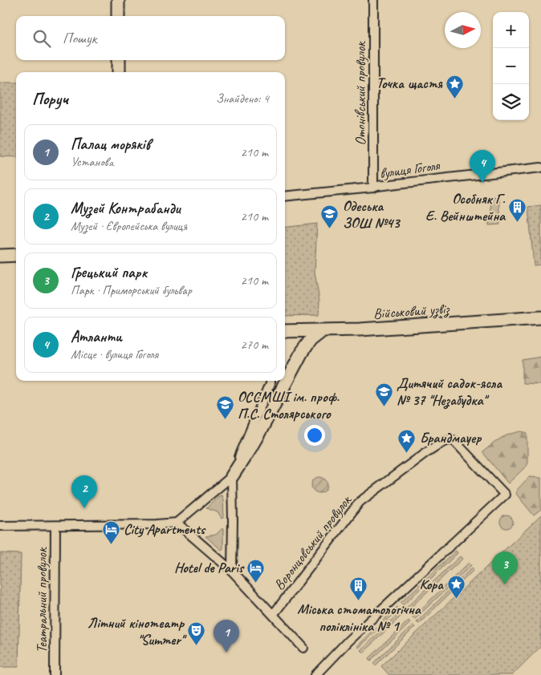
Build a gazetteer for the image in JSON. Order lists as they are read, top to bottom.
{
  "streets": {
    "street": [
      "Отонівський провулок",
      "вулиця Гоголя",
      "Військовий узвіз",
      "Воронцовський провулок",
      "Театральний провулок"
    ]
  },
  "crossings": [
    ["Отонівський провулок", "вулиця Гоголя"]
  ],
  "places": {
    "place": ["Точка щастя", "Брандмауер", "Кора"],
    "building": ["Особняк Г. Е. Вейнштейна", "Міська стоматологічна поліклініка № 1"],
    "school or university": ["Одеська ЗОШ №43", "Дитячий садок-ясла № 37 \"Незабудка\"", "ОССМШІ ім. проф. П.С. Столярського"],
    "hotel": ["City Apartments", "Hotel de Paris"],
    "theatre": ["Літний кінотеатр \"Summer\""]
  },
  "north": "right",
  "page": {
    "map_buttons": ["+", "−"],
    "search": "Пошук",
    "heading": ["Поруч", "Знайдено: 4"],
    "list": [
      {
        "mark": "1",
        "name": "Палац моряків",
        "note": "Установа",
        "value": "210 m"
      },
      {
        "mark": "2",
        "name": "Музей Контрабанди",
        "note": "Музей · Європейська вулиця",
        "value": "210 m"
      },
      {
        "mark": "3",
        "name": "Грецький парк",
        "note": "Парк · Приморський бульвар",
        "value": "210 m"
      },
      {
        "mark": "4",
        "name": "Атланти",
        "note": "Місце · вулиця Гоголя",
        "value": "270 m"
      }
    ],
    "pins": [
      "4",
      "2",
      "3",
      "1"
    ]
  }
}
